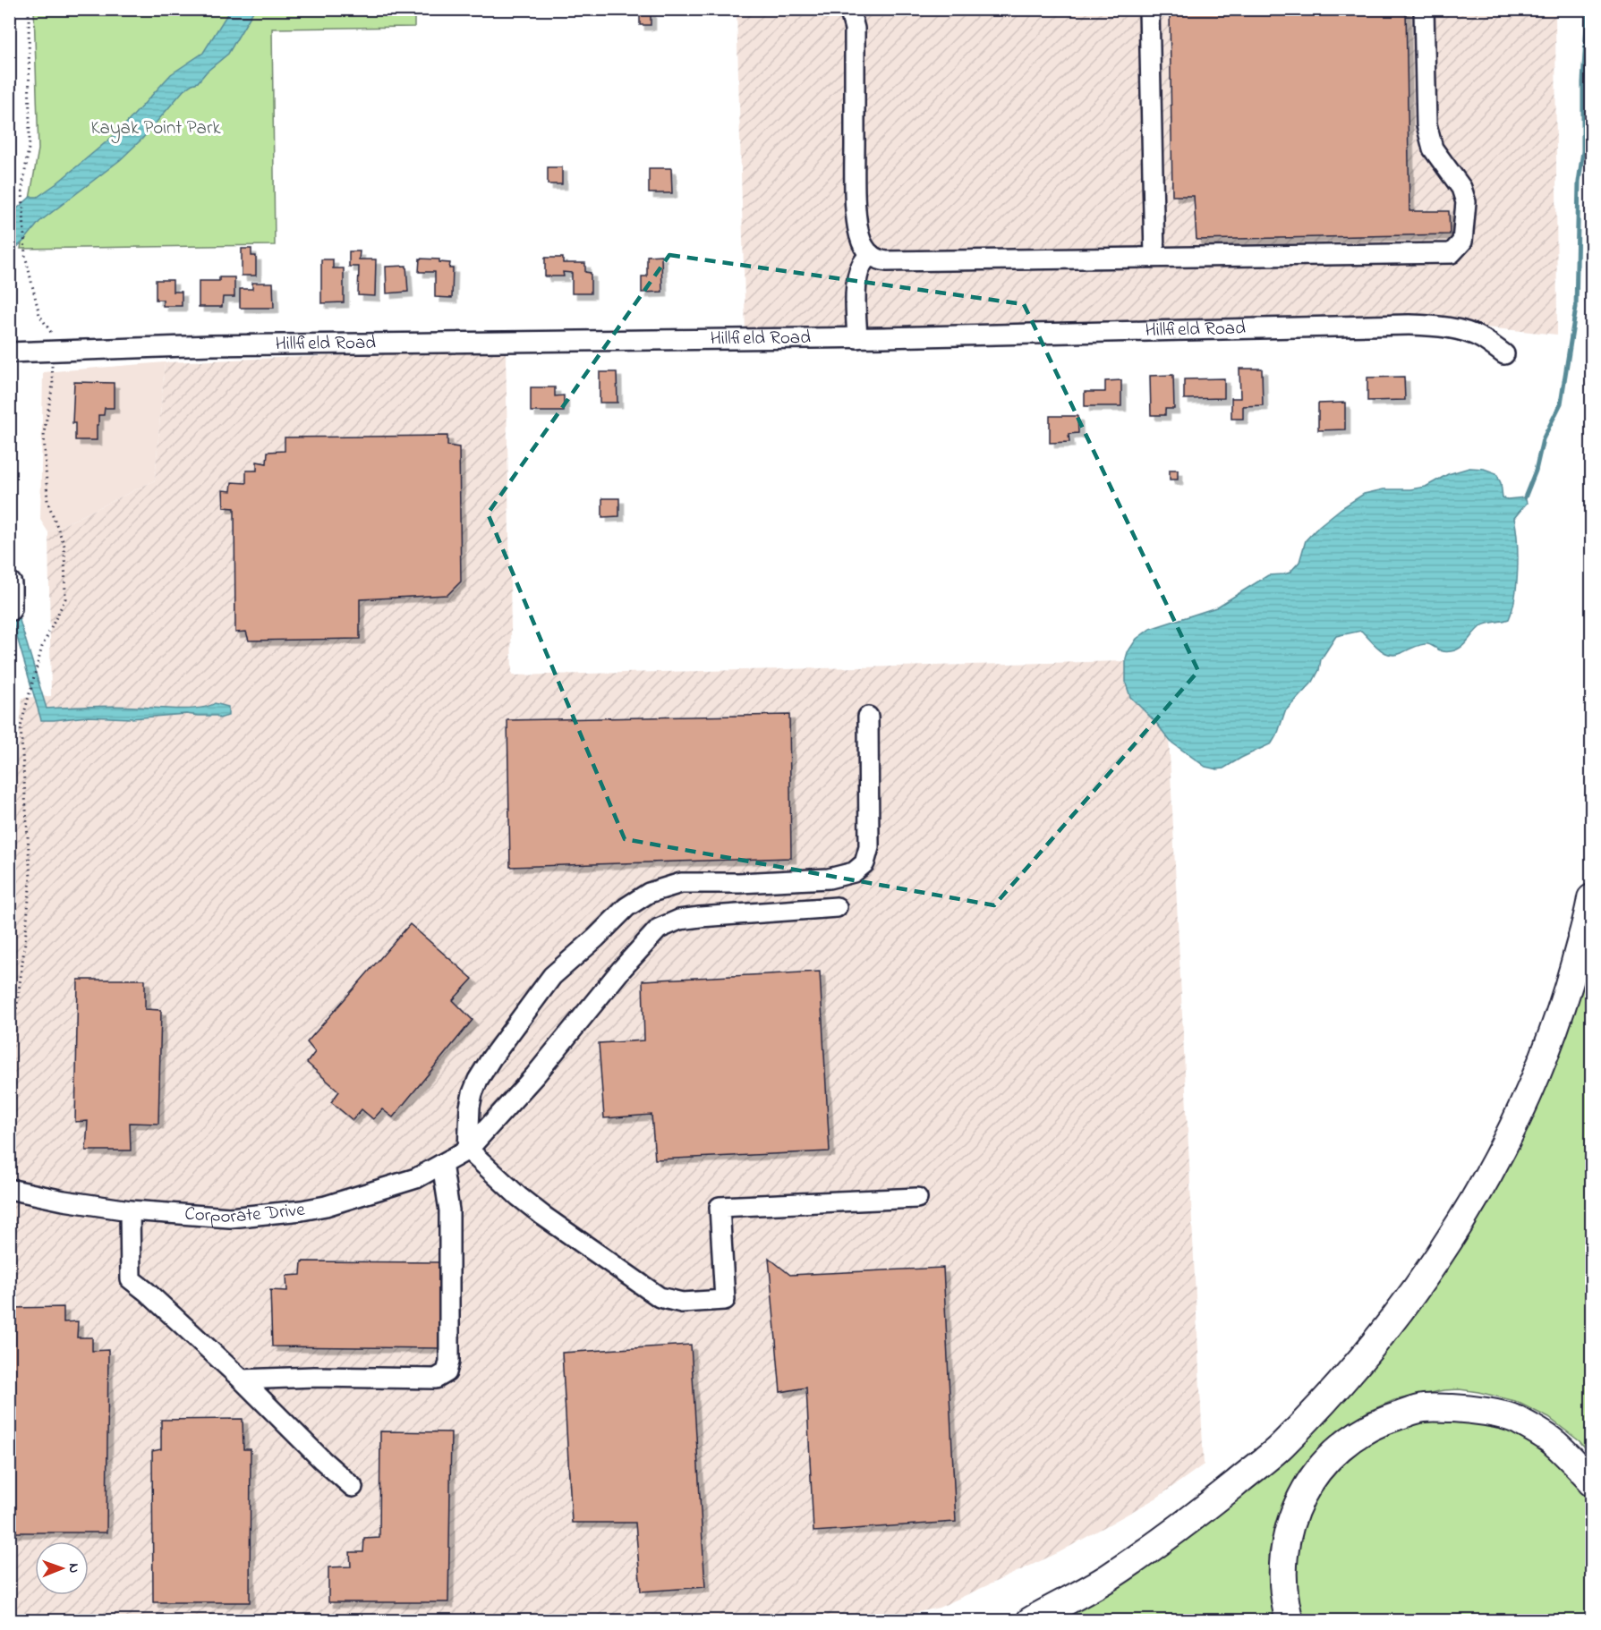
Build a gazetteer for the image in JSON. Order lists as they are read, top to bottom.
{
  "streets": {
    "street": ["Hillfield Road", "Corporate Drive"]
  },
  "parks": ["Kayak Point Park"],
  "north": "right"
}
